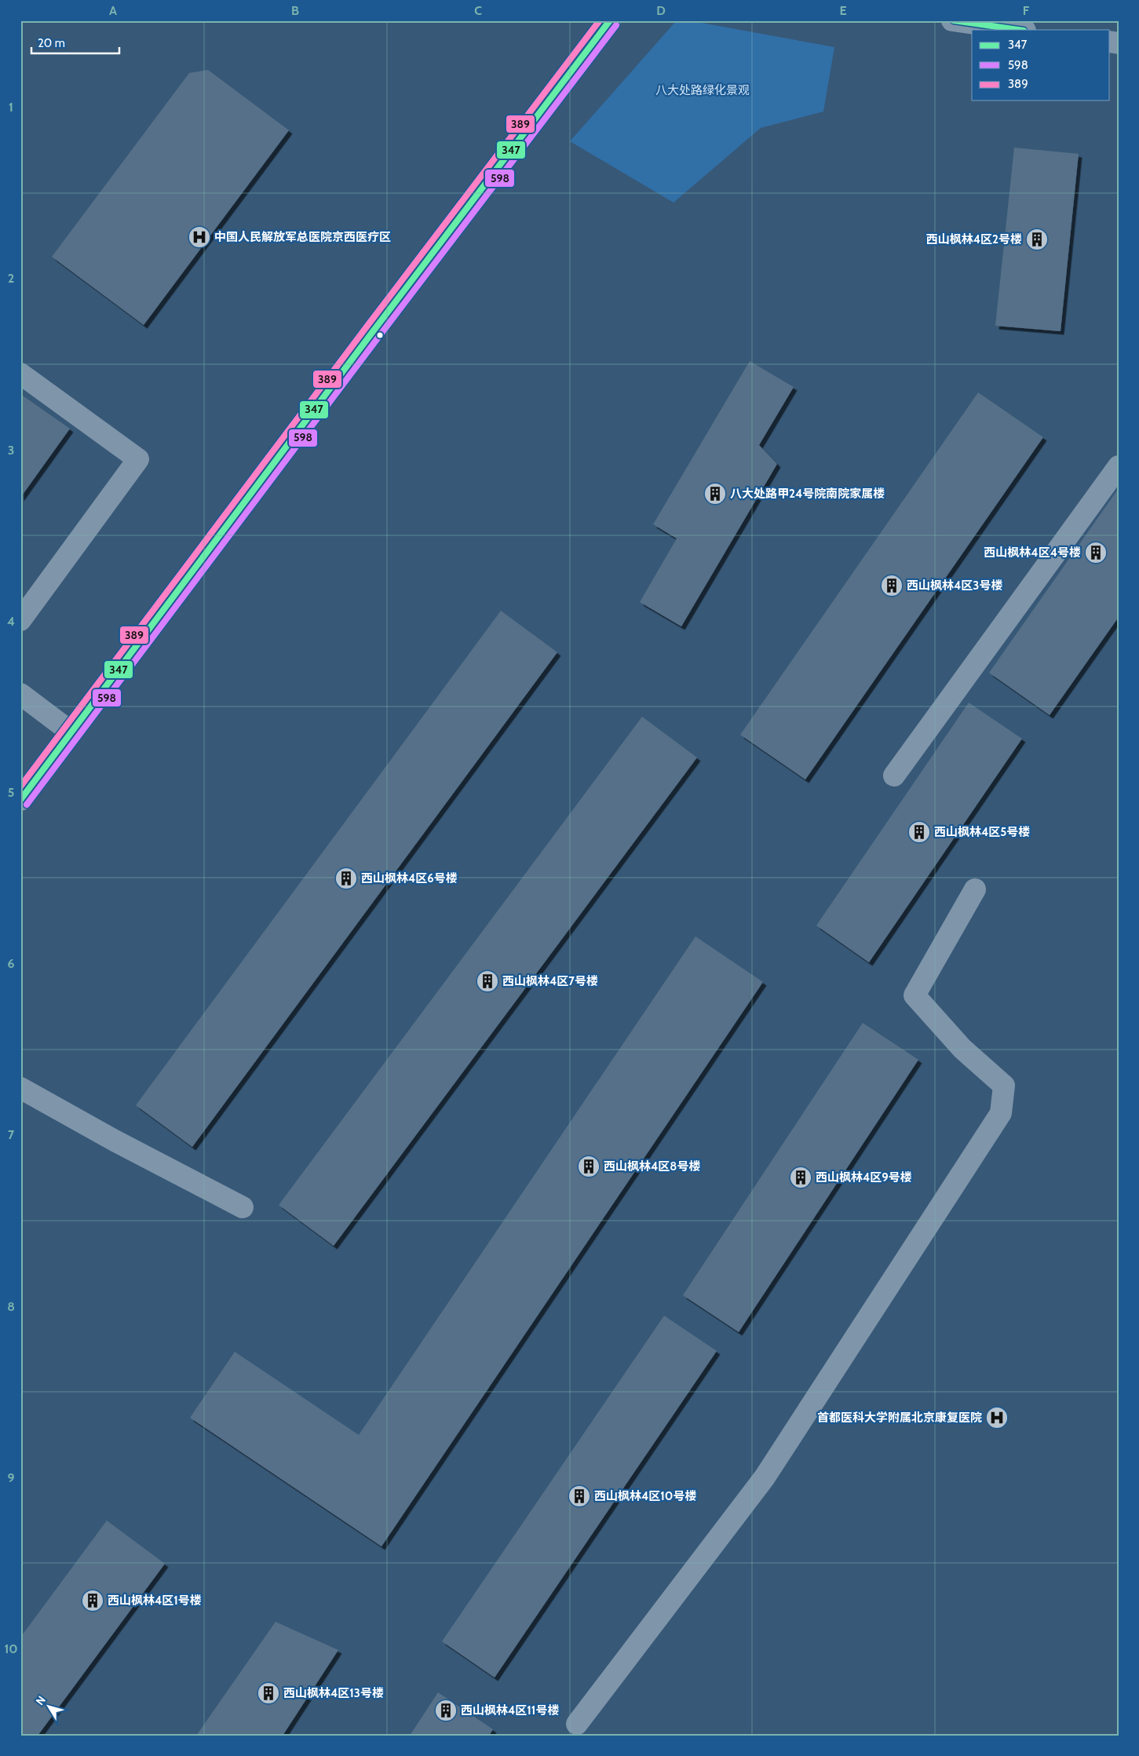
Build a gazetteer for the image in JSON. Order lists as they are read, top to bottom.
{
  "parks": ["八大处路绿化景观"],
  "places": {
    "hospital": ["中国人民解放军总医院京西医疗区", "首都医科大学附属北京康复医院"],
    "building": [
      "西山枫林4区2号楼",
      "八大处路甲24号院南院家属楼",
      "西山枫林4区4号楼",
      "西山枫林4区3号楼",
      "西山枫林4区5号楼",
      "西山枫林4区6号楼",
      "西山枫林4区7号楼",
      "西山枫林4区8号楼",
      "西山枫林4区9号楼",
      "西山枫林4区10号楼",
      "西山枫林4区1号楼",
      "西山枫林4区13号楼",
      "西山枫林4区11号楼"
    ]
  },
  "lines": ["transit line 347", "transit line 389", "transit line 598"],
  "legend": ["347", "598", "389"],
  "scale_bar": "20 m",
  "north": "top left",
  "grid": {
    "columns": [
      "A",
      "B",
      "C",
      "D",
      "E",
      "F"
    ],
    "rows": [
      "1",
      "2",
      "3",
      "4",
      "5",
      "6",
      "7",
      "8",
      "9",
      "10"
    ]
  }
}
